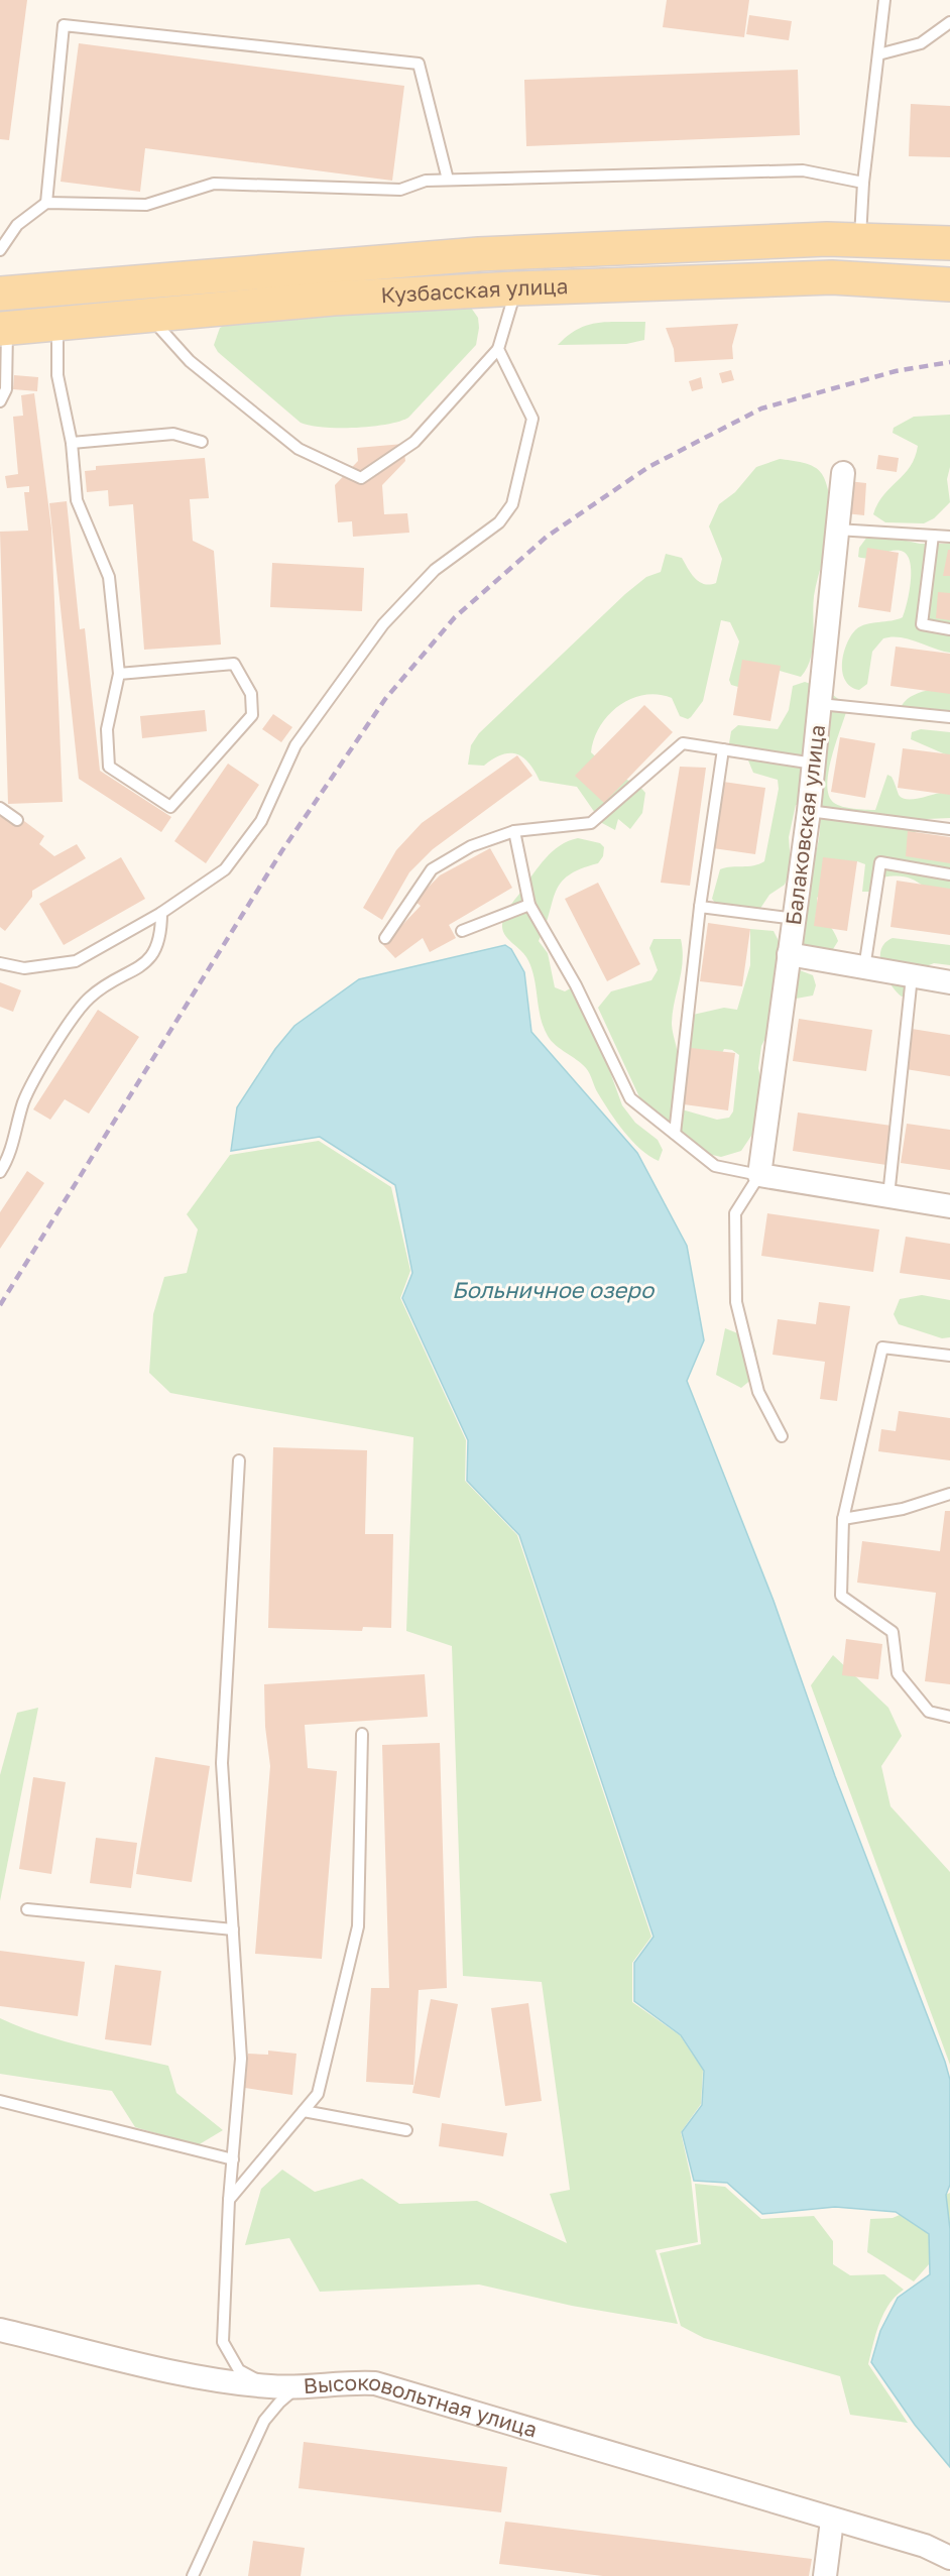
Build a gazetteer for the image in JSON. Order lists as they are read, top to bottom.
{
  "streets": {
    "main road": ["Кузбасская улица"],
    "street": ["Балаковская улица", "Высоковольтная улица"]
  },
  "water": ["Больничное озеро"]
}
